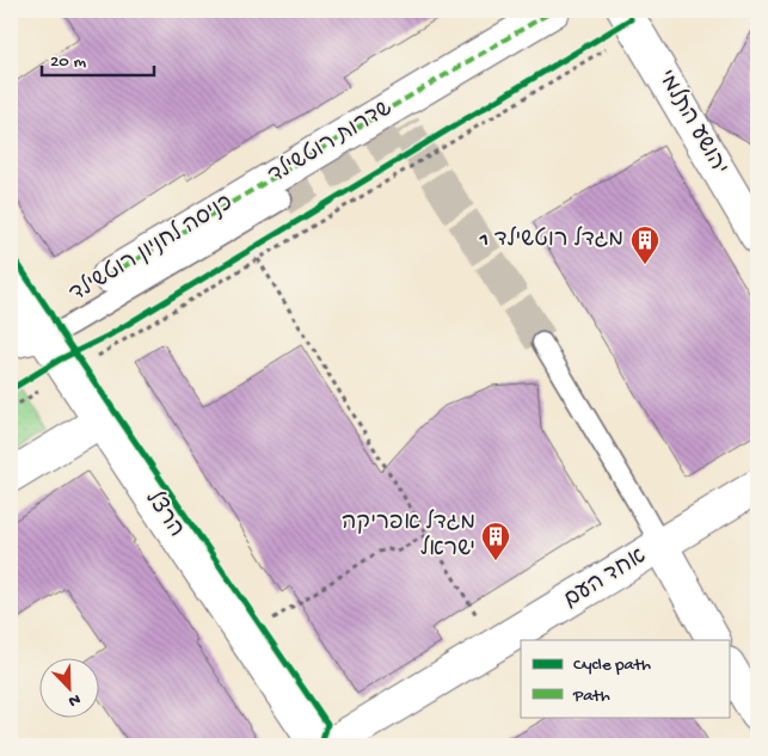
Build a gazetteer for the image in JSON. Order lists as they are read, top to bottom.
{
  "streets": {
    "street": [
      "יהושע התלמי",
      "שדרות רוטשילד",
      "הרצל",
      "אחד העם"
    ],
    "lane": ["כניסה לחניון רוטשילד"]
  },
  "crossings": [
    ["כניסה לחניון רוטשילד", "הרצל"]
  ],
  "places": {
    "building": ["מגדל רוטשילד 1", "מגדל אפריקה ישראל"]
  },
  "legend": ["Cycle path", "Path"],
  "scale_bar": "20 m",
  "north": "bottom right"
}
